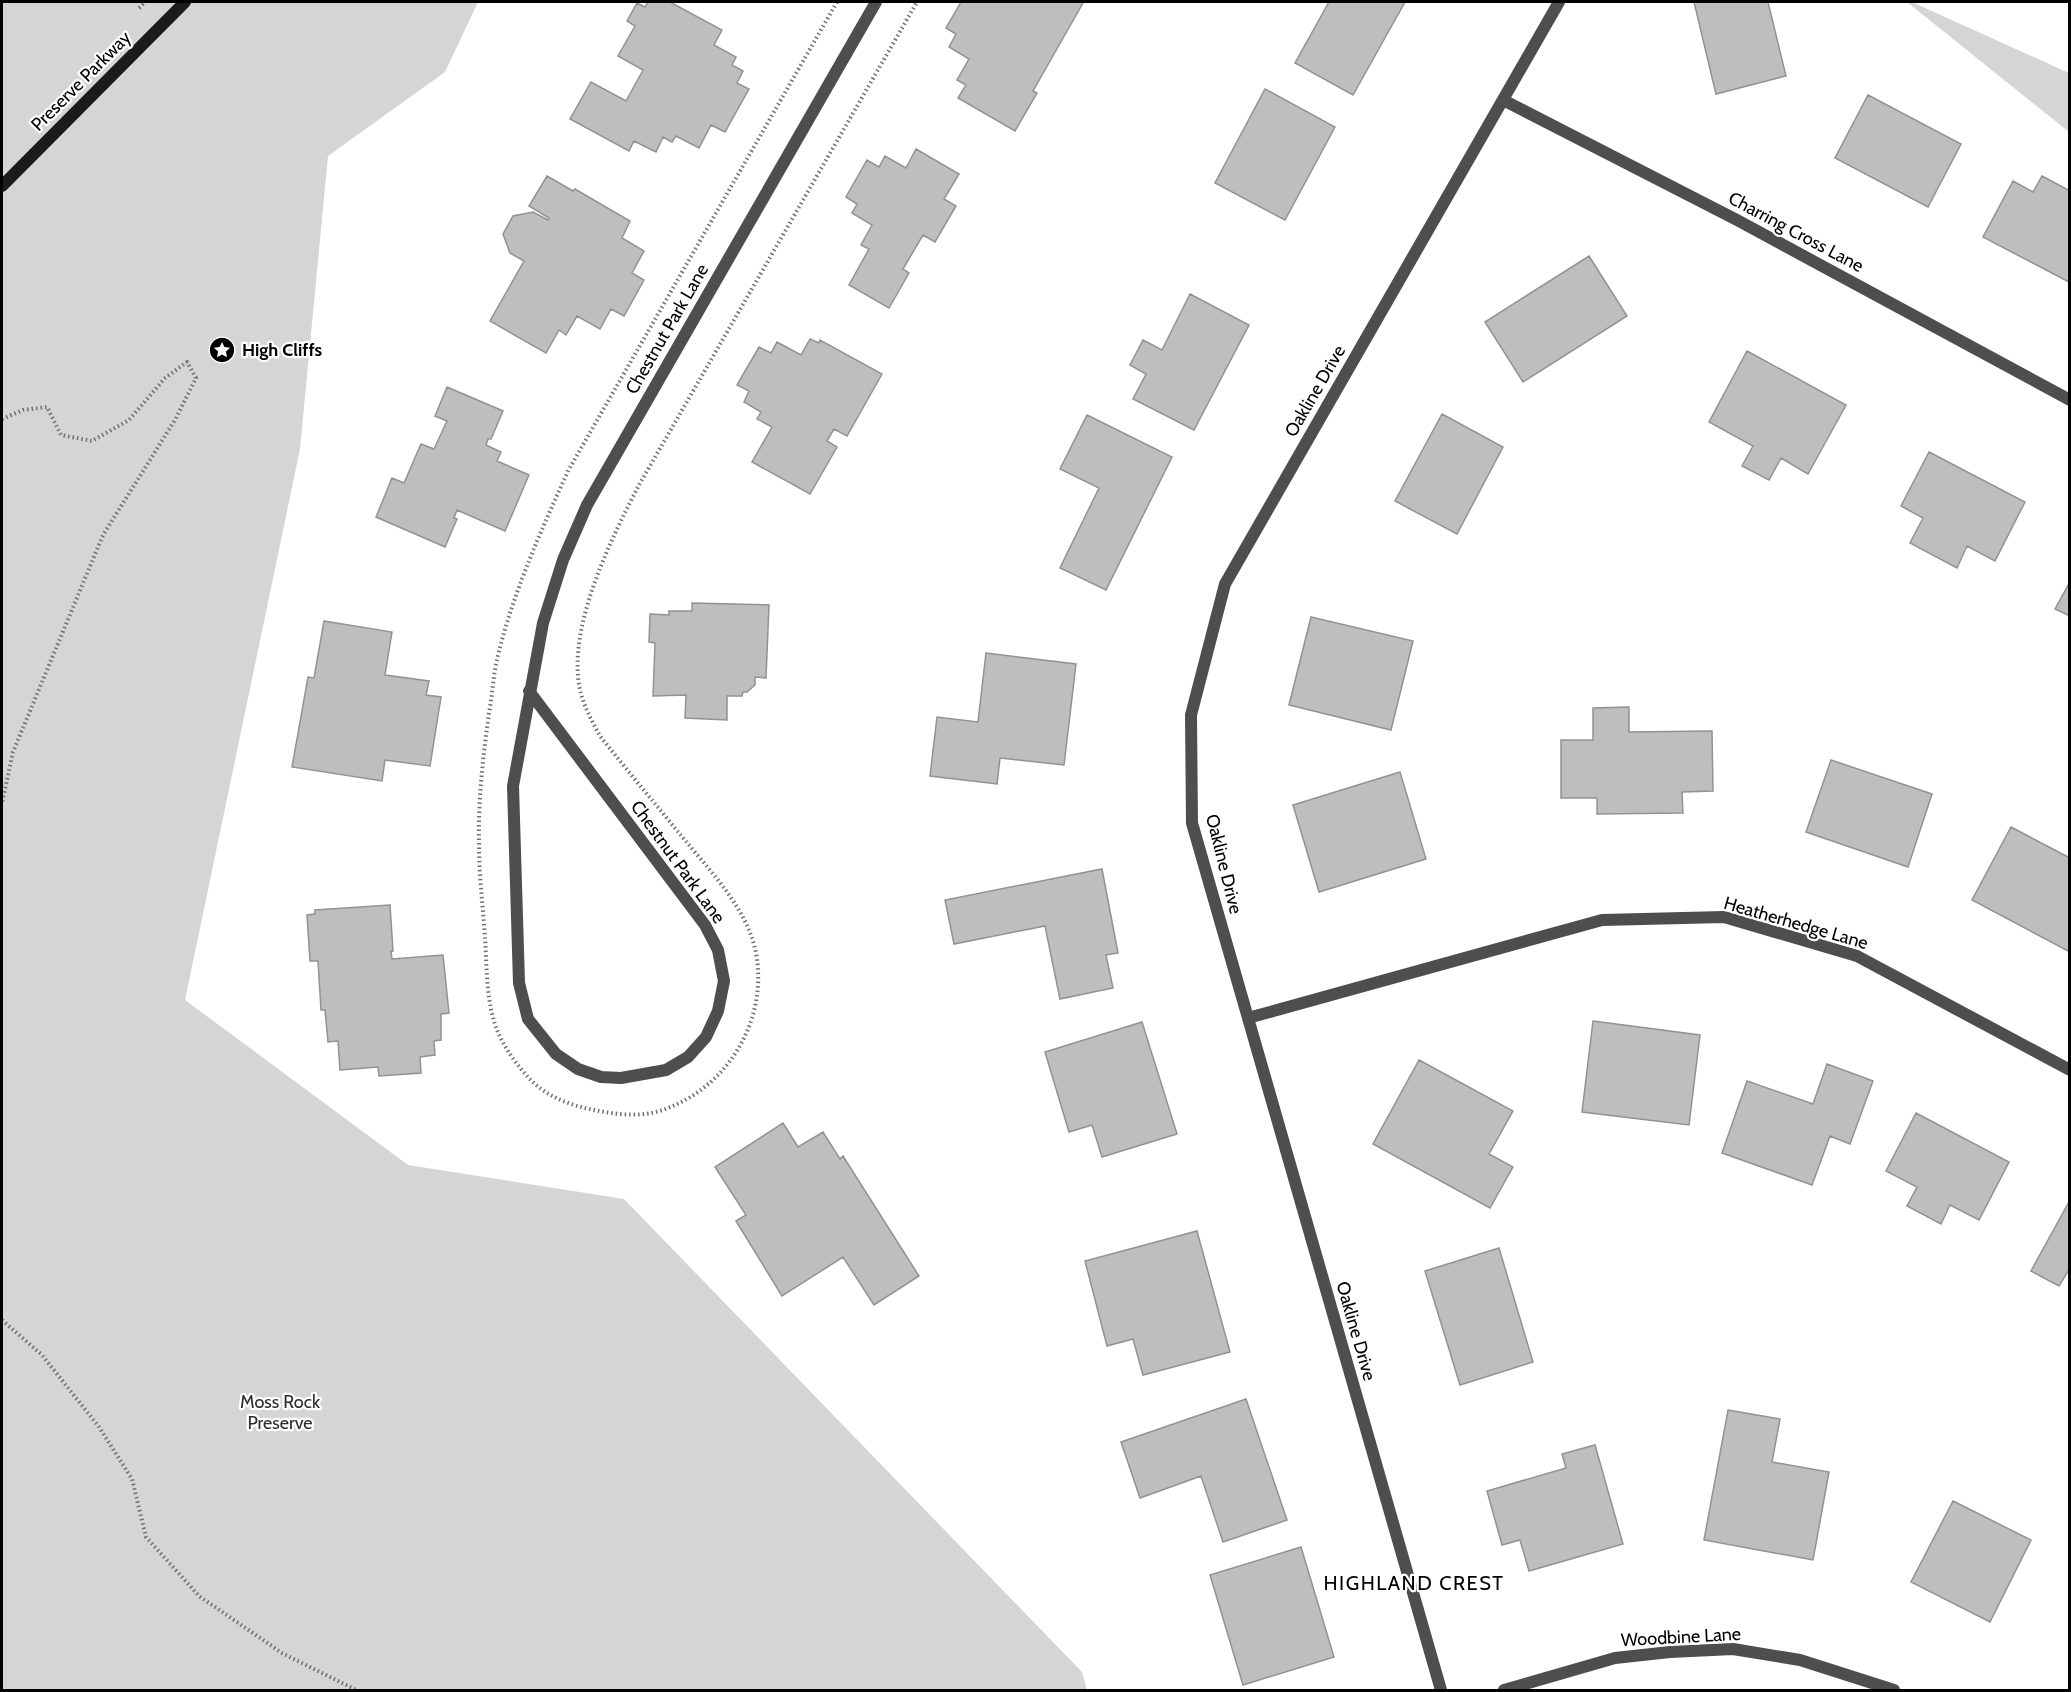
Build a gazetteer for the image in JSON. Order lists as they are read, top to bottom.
{
  "streets": {
    "street": [
      "Preserve Parkway",
      "Charring Cross Lane",
      "Chestnut Park Lane",
      "Oakline Drive",
      "Heatherhedge Lane",
      "Woodbine Lane"
    ]
  },
  "crossings": [
    ["Charring Cross Lane", "Oakline Drive"],
    ["Oakline Drive", "Heatherhedge Lane"]
  ],
  "districts": ["HIGHLAND CREST"],
  "parks": ["Moss Rock Preserve"],
  "places": {
    "place": ["High Cliffs"]
  }
}
